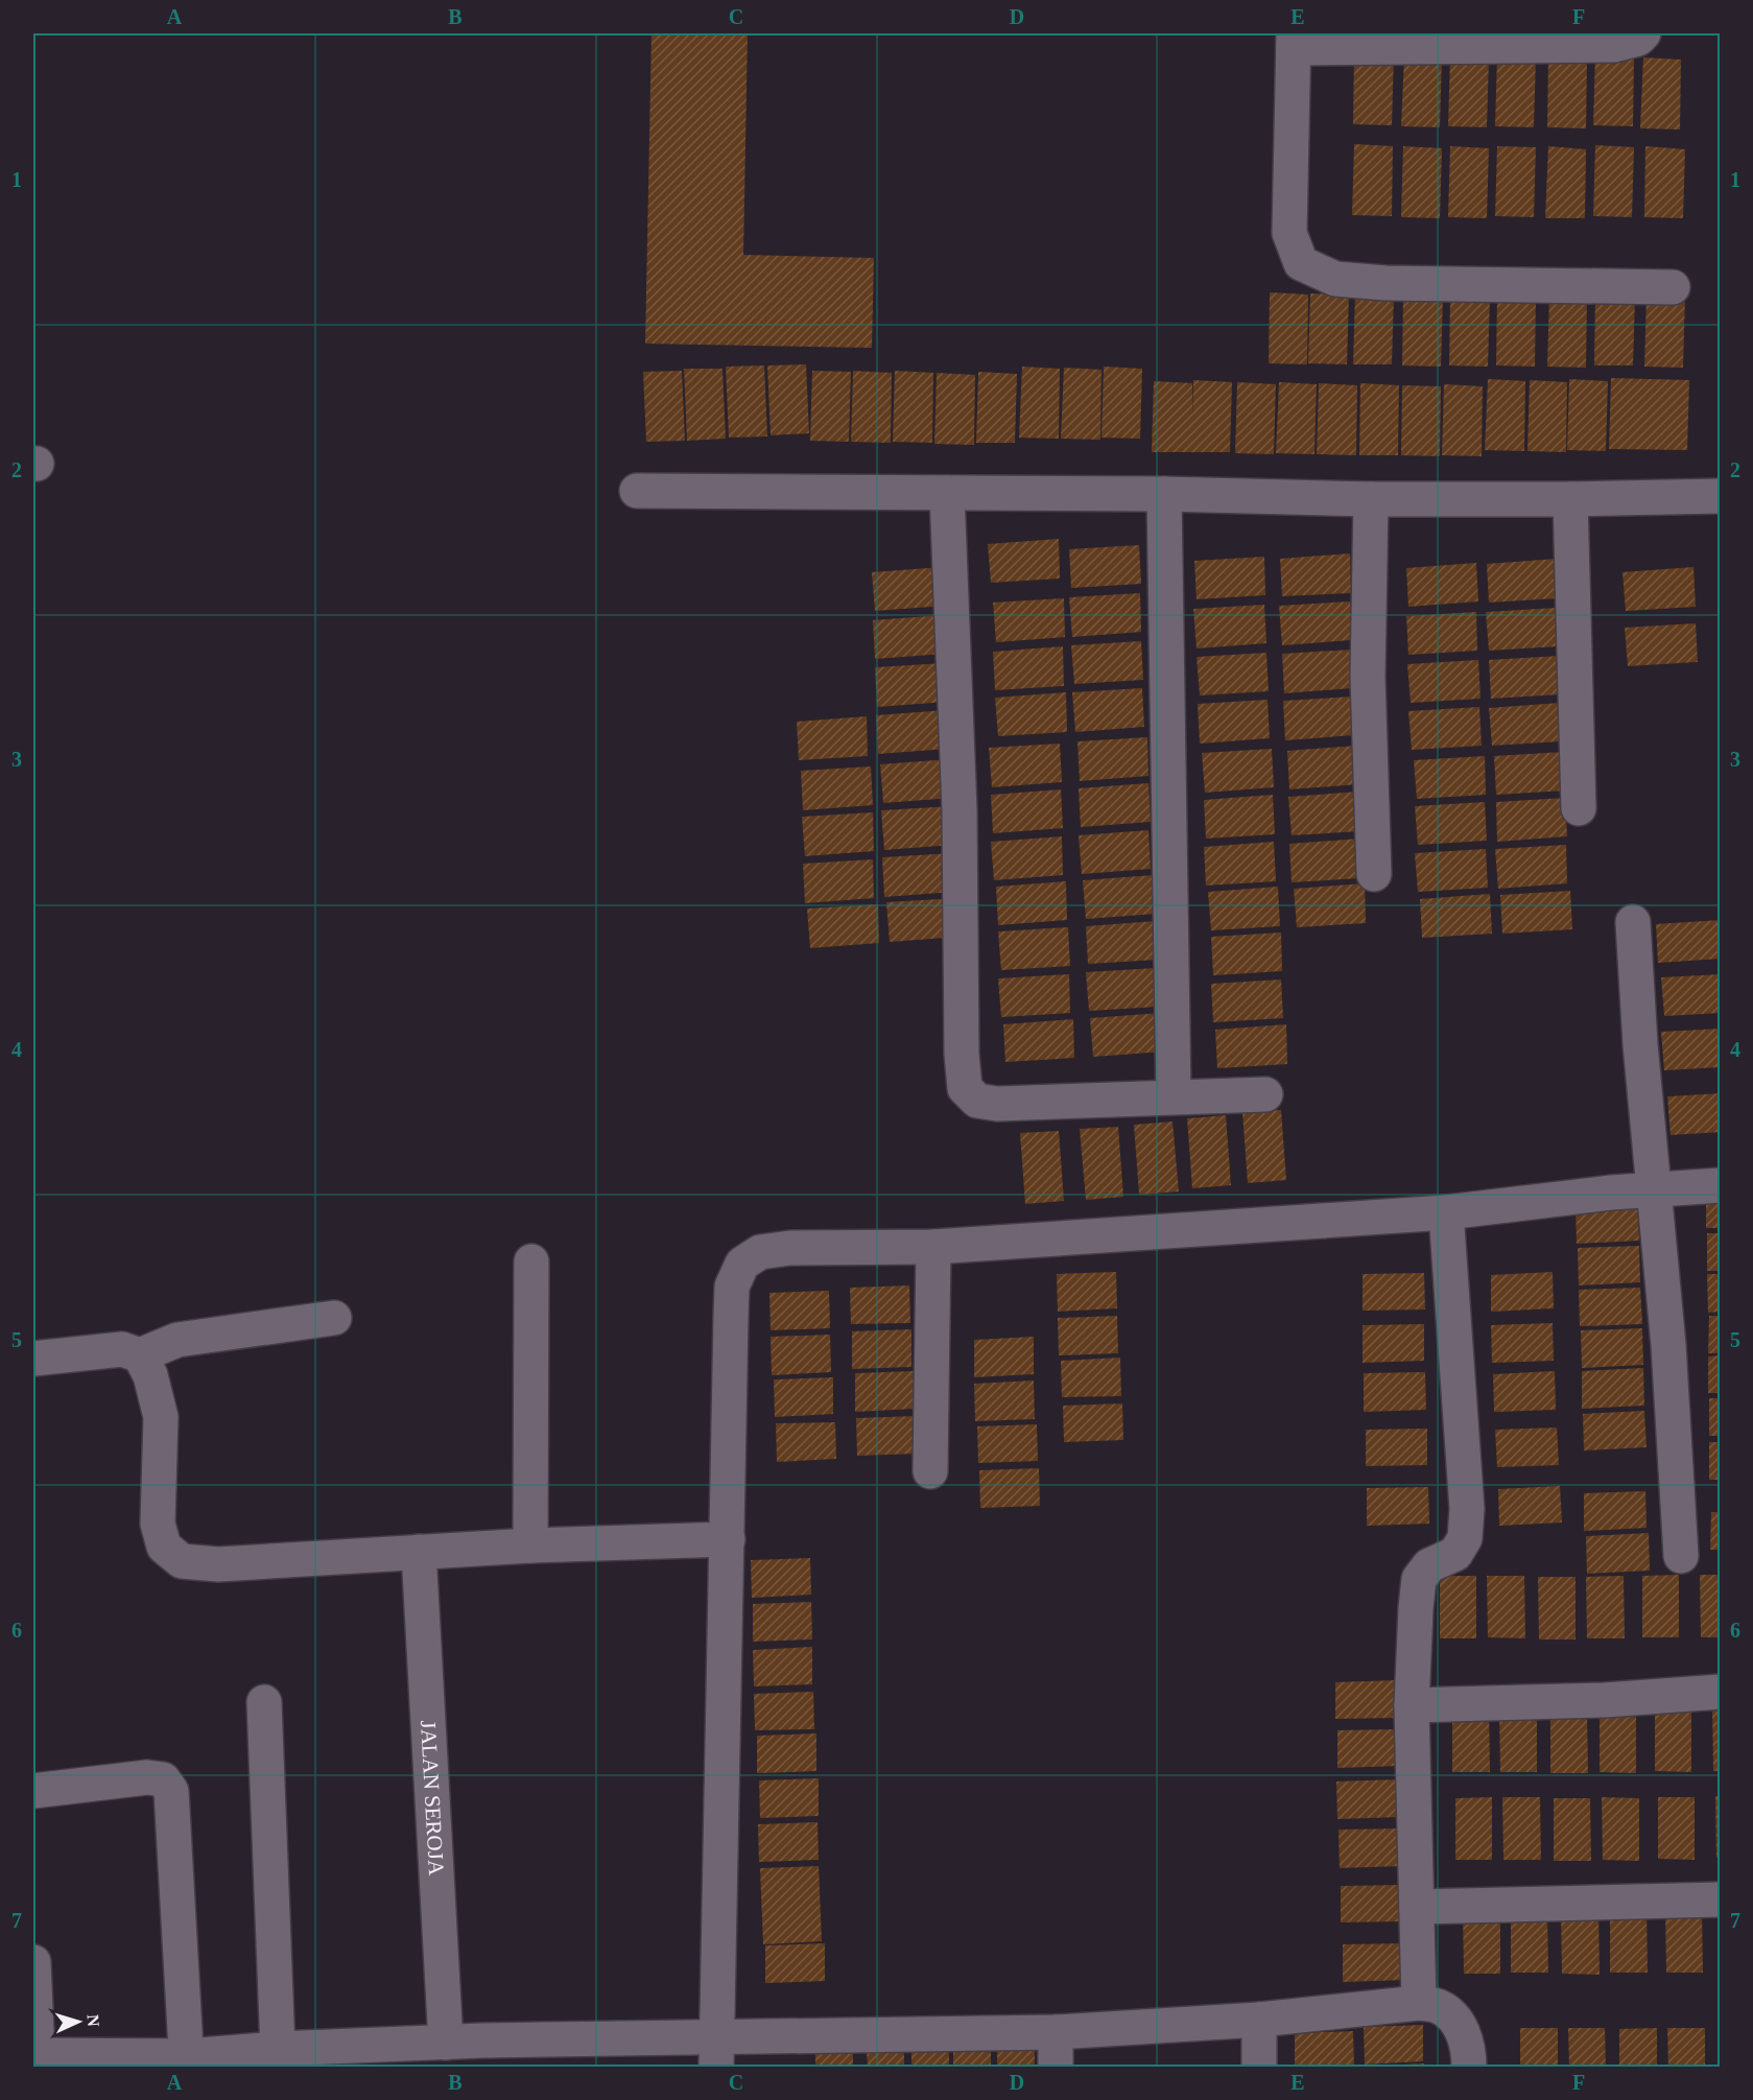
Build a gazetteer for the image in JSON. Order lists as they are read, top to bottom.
{
  "streets": {
    "street": ["JALAN SEROJA"]
  },
  "north": "right",
  "grid": {
    "columns": [
      "A",
      "B",
      "C",
      "D",
      "E",
      "F"
    ],
    "rows": [
      "1",
      "2",
      "3",
      "4",
      "5",
      "6",
      "7"
    ]
  }
}
